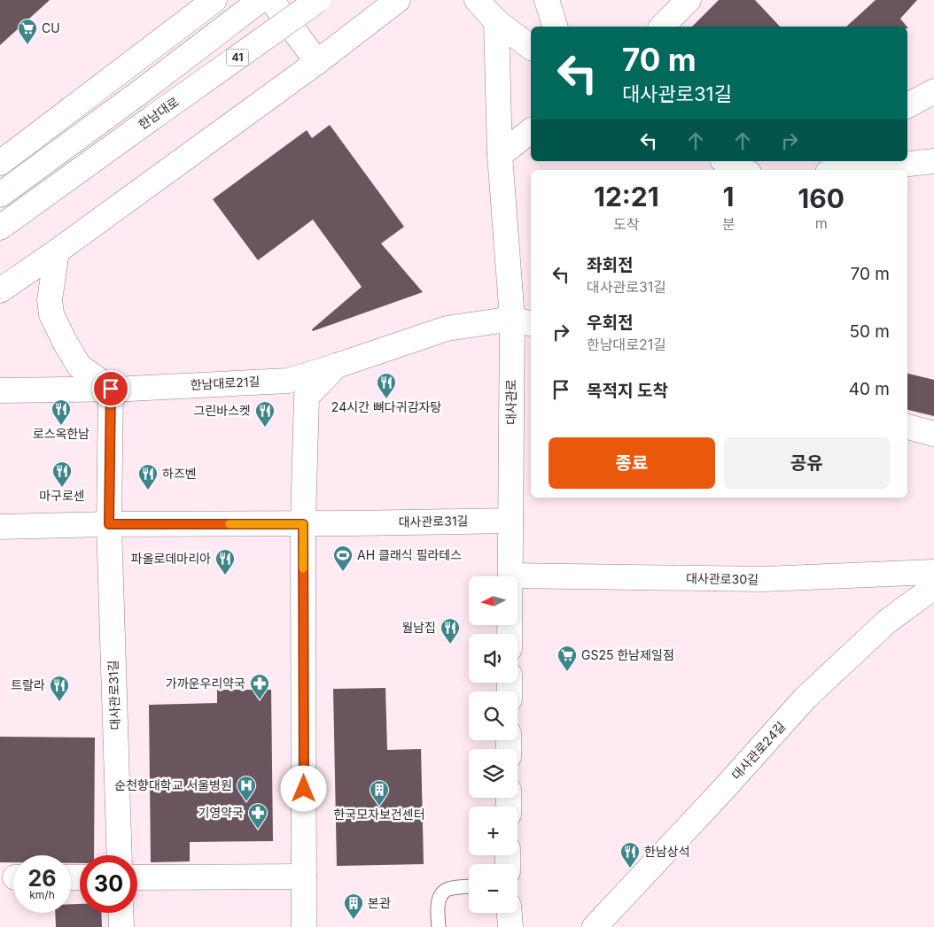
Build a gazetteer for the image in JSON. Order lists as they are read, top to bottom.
{
  "streets": {
    "street": [
      "41",
      "한남대로",
      "한남대로21길",
      "대사관로",
      "대사관로31길",
      "대사관로30길",
      "대사관로24길"
    ]
  },
  "crossings": [
    ["한남대로21길", "대사관로"],
    ["한남대로21길", "대사관로31길"],
    ["대사관로", "대사관로31길"],
    ["대사관로", "대사관로30길"]
  ],
  "places": {
    "supermarket": ["CU", "GS25 한남제일점"],
    "restaurant": [
      "24시간 뼈다귀감자탕",
      "로스옥한남",
      "그린바스켓",
      "마구로센",
      "하즈벤",
      "파올로데마리아",
      "월남집",
      "트랄라",
      "한남상석"
    ],
    "sports": ["AH 클래식 필라테스"],
    "pharmacy": ["가까운우리약국", "기영약국"],
    "hospital": ["순천향대학교 서울병원"],
    "building": ["한국모자보건센터", "본관"]
  },
  "north": "left",
  "page": {
    "turn": ["70 m", "대사관로31길"],
    "eta": [
      "12:21",
      "도착",
      "1",
      "분",
      "160",
      "m"
    ],
    "list": [
      {
        "name": "좌회전",
        "note": "대사관로31길",
        "value": "70 m"
      },
      {
        "name": "우회전",
        "note": "한남대로21길",
        "value": "50 m"
      },
      {
        "name": "목적지 도착",
        "value": "40 m"
      }
    ],
    "buttons": ["종료", "공유"],
    "map_buttons": ["+", "−"],
    "speed": "26 km/h",
    "limit": "30"
  }
}
